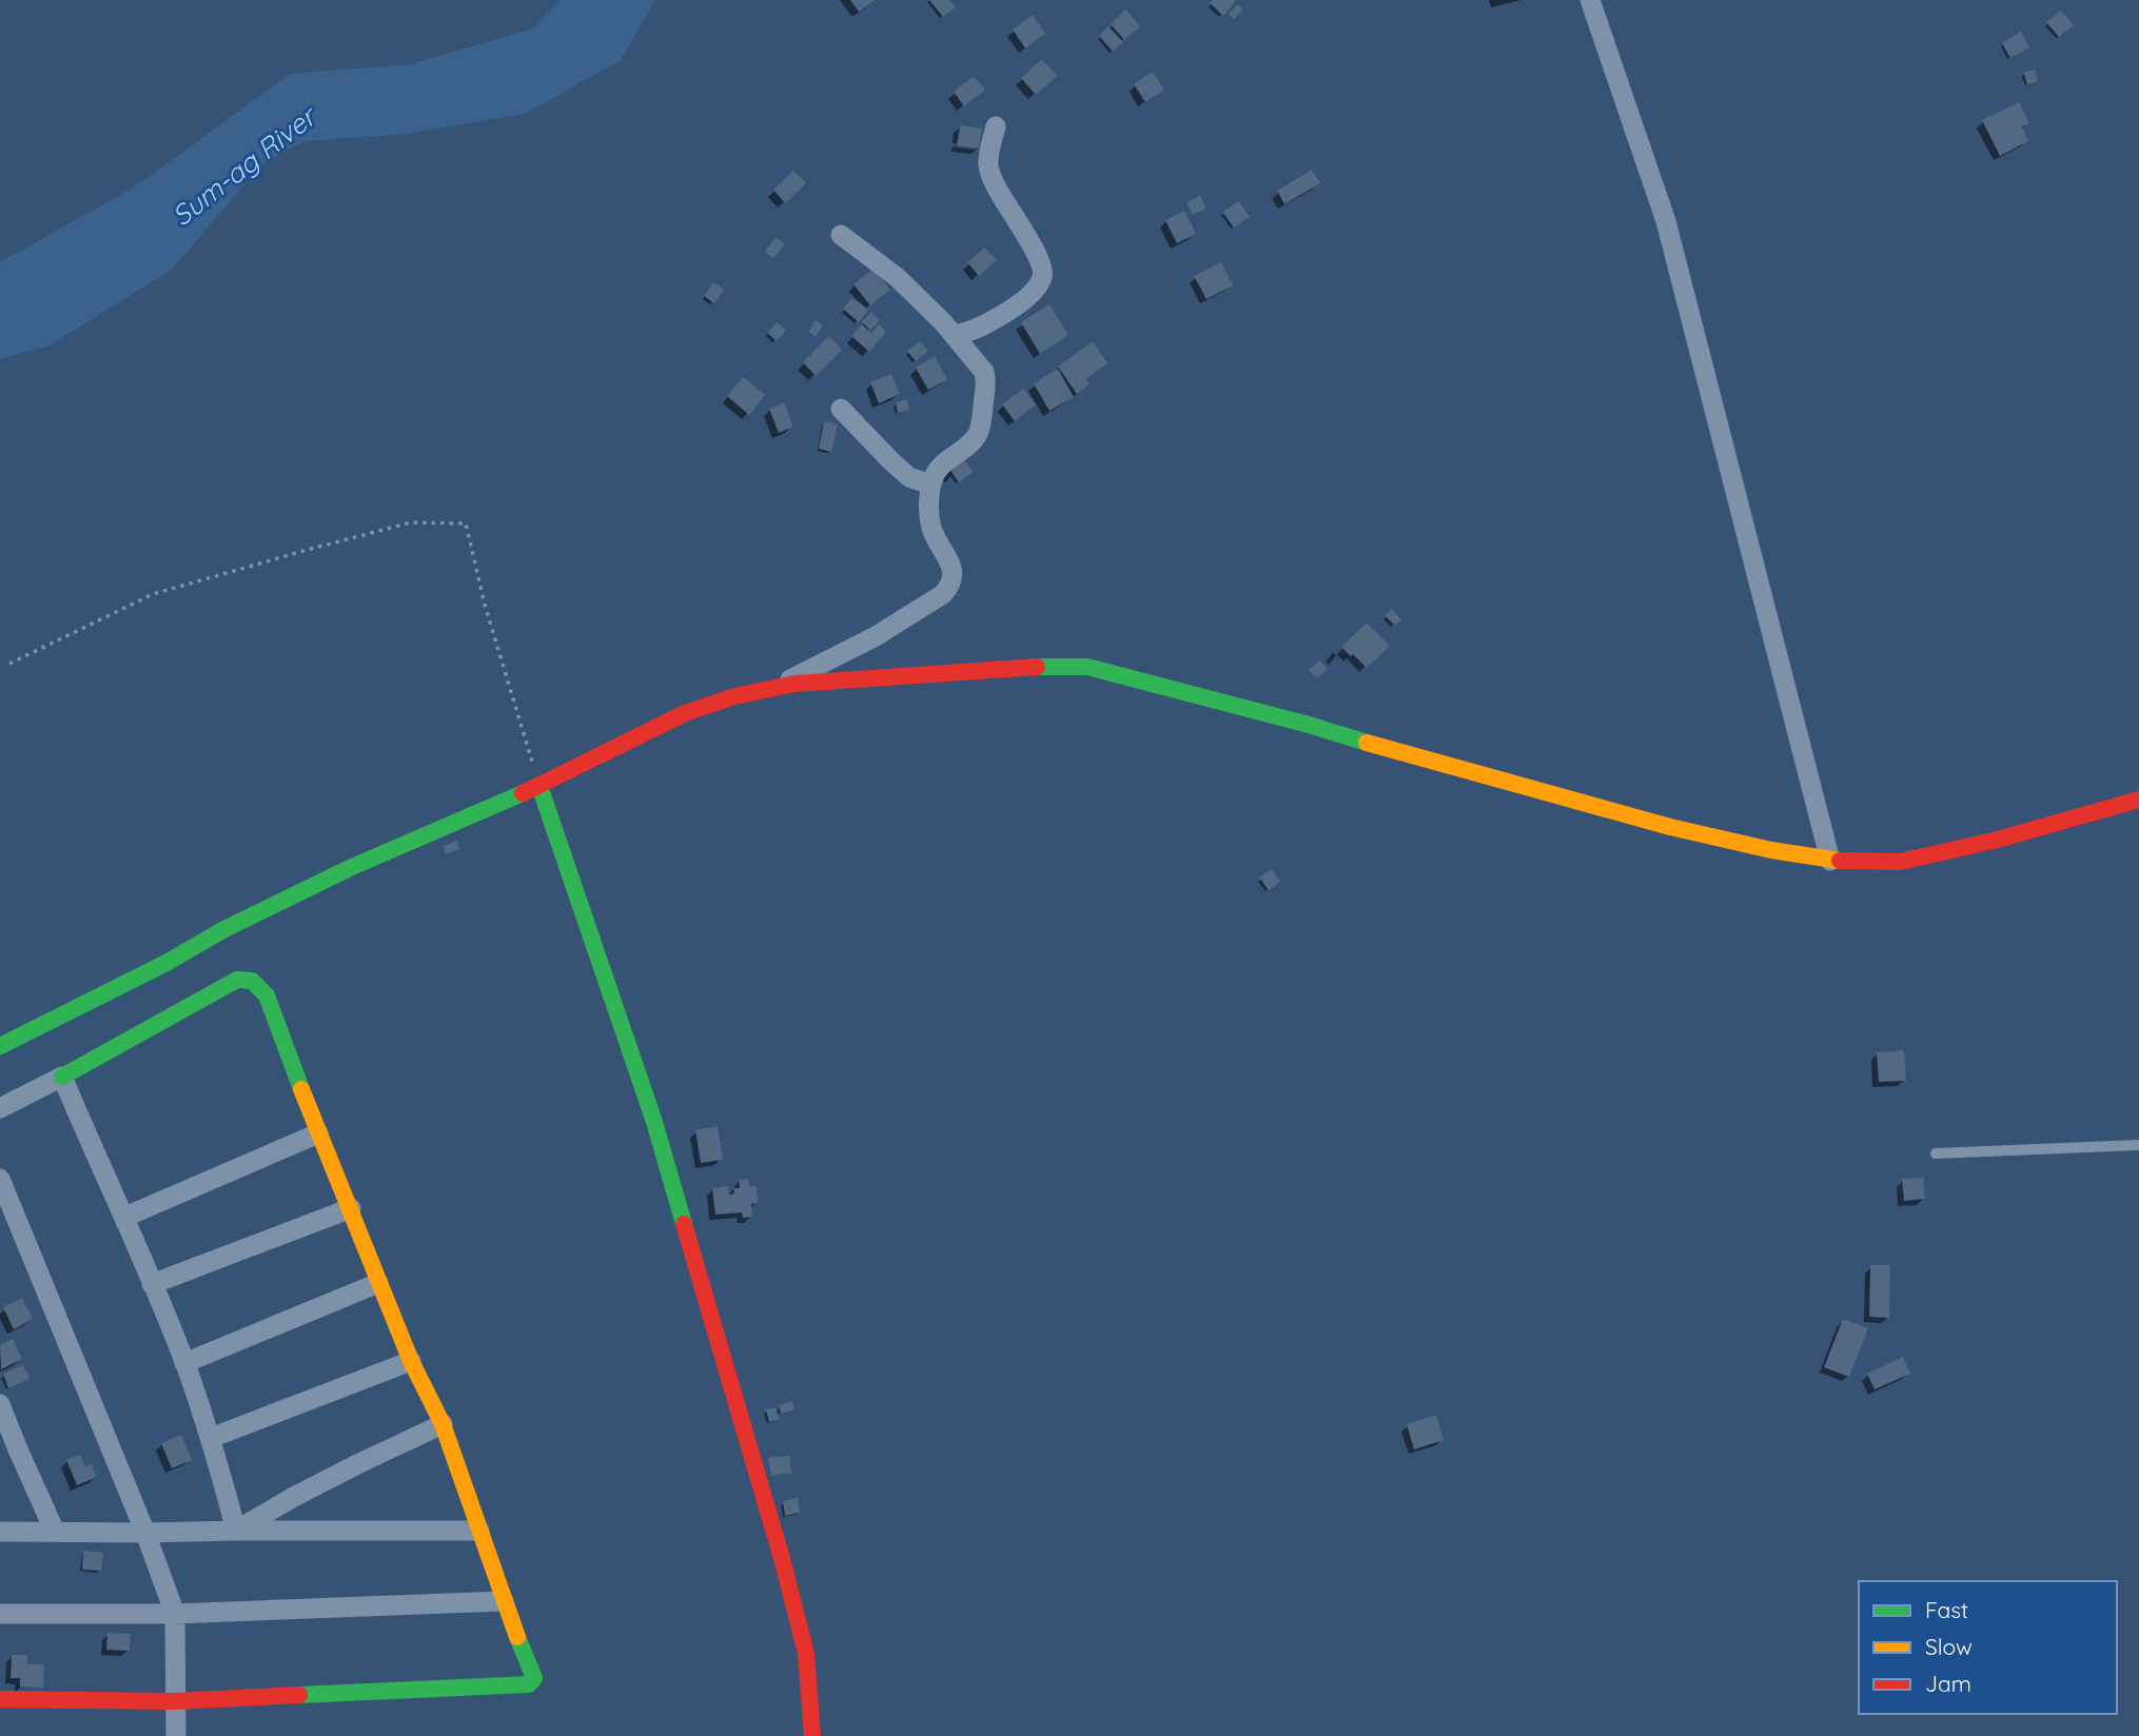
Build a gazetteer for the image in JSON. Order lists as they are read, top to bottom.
{
  "water": ["Sum-ag River"],
  "legend": ["Fast", "Slow", "Jam"]
}
